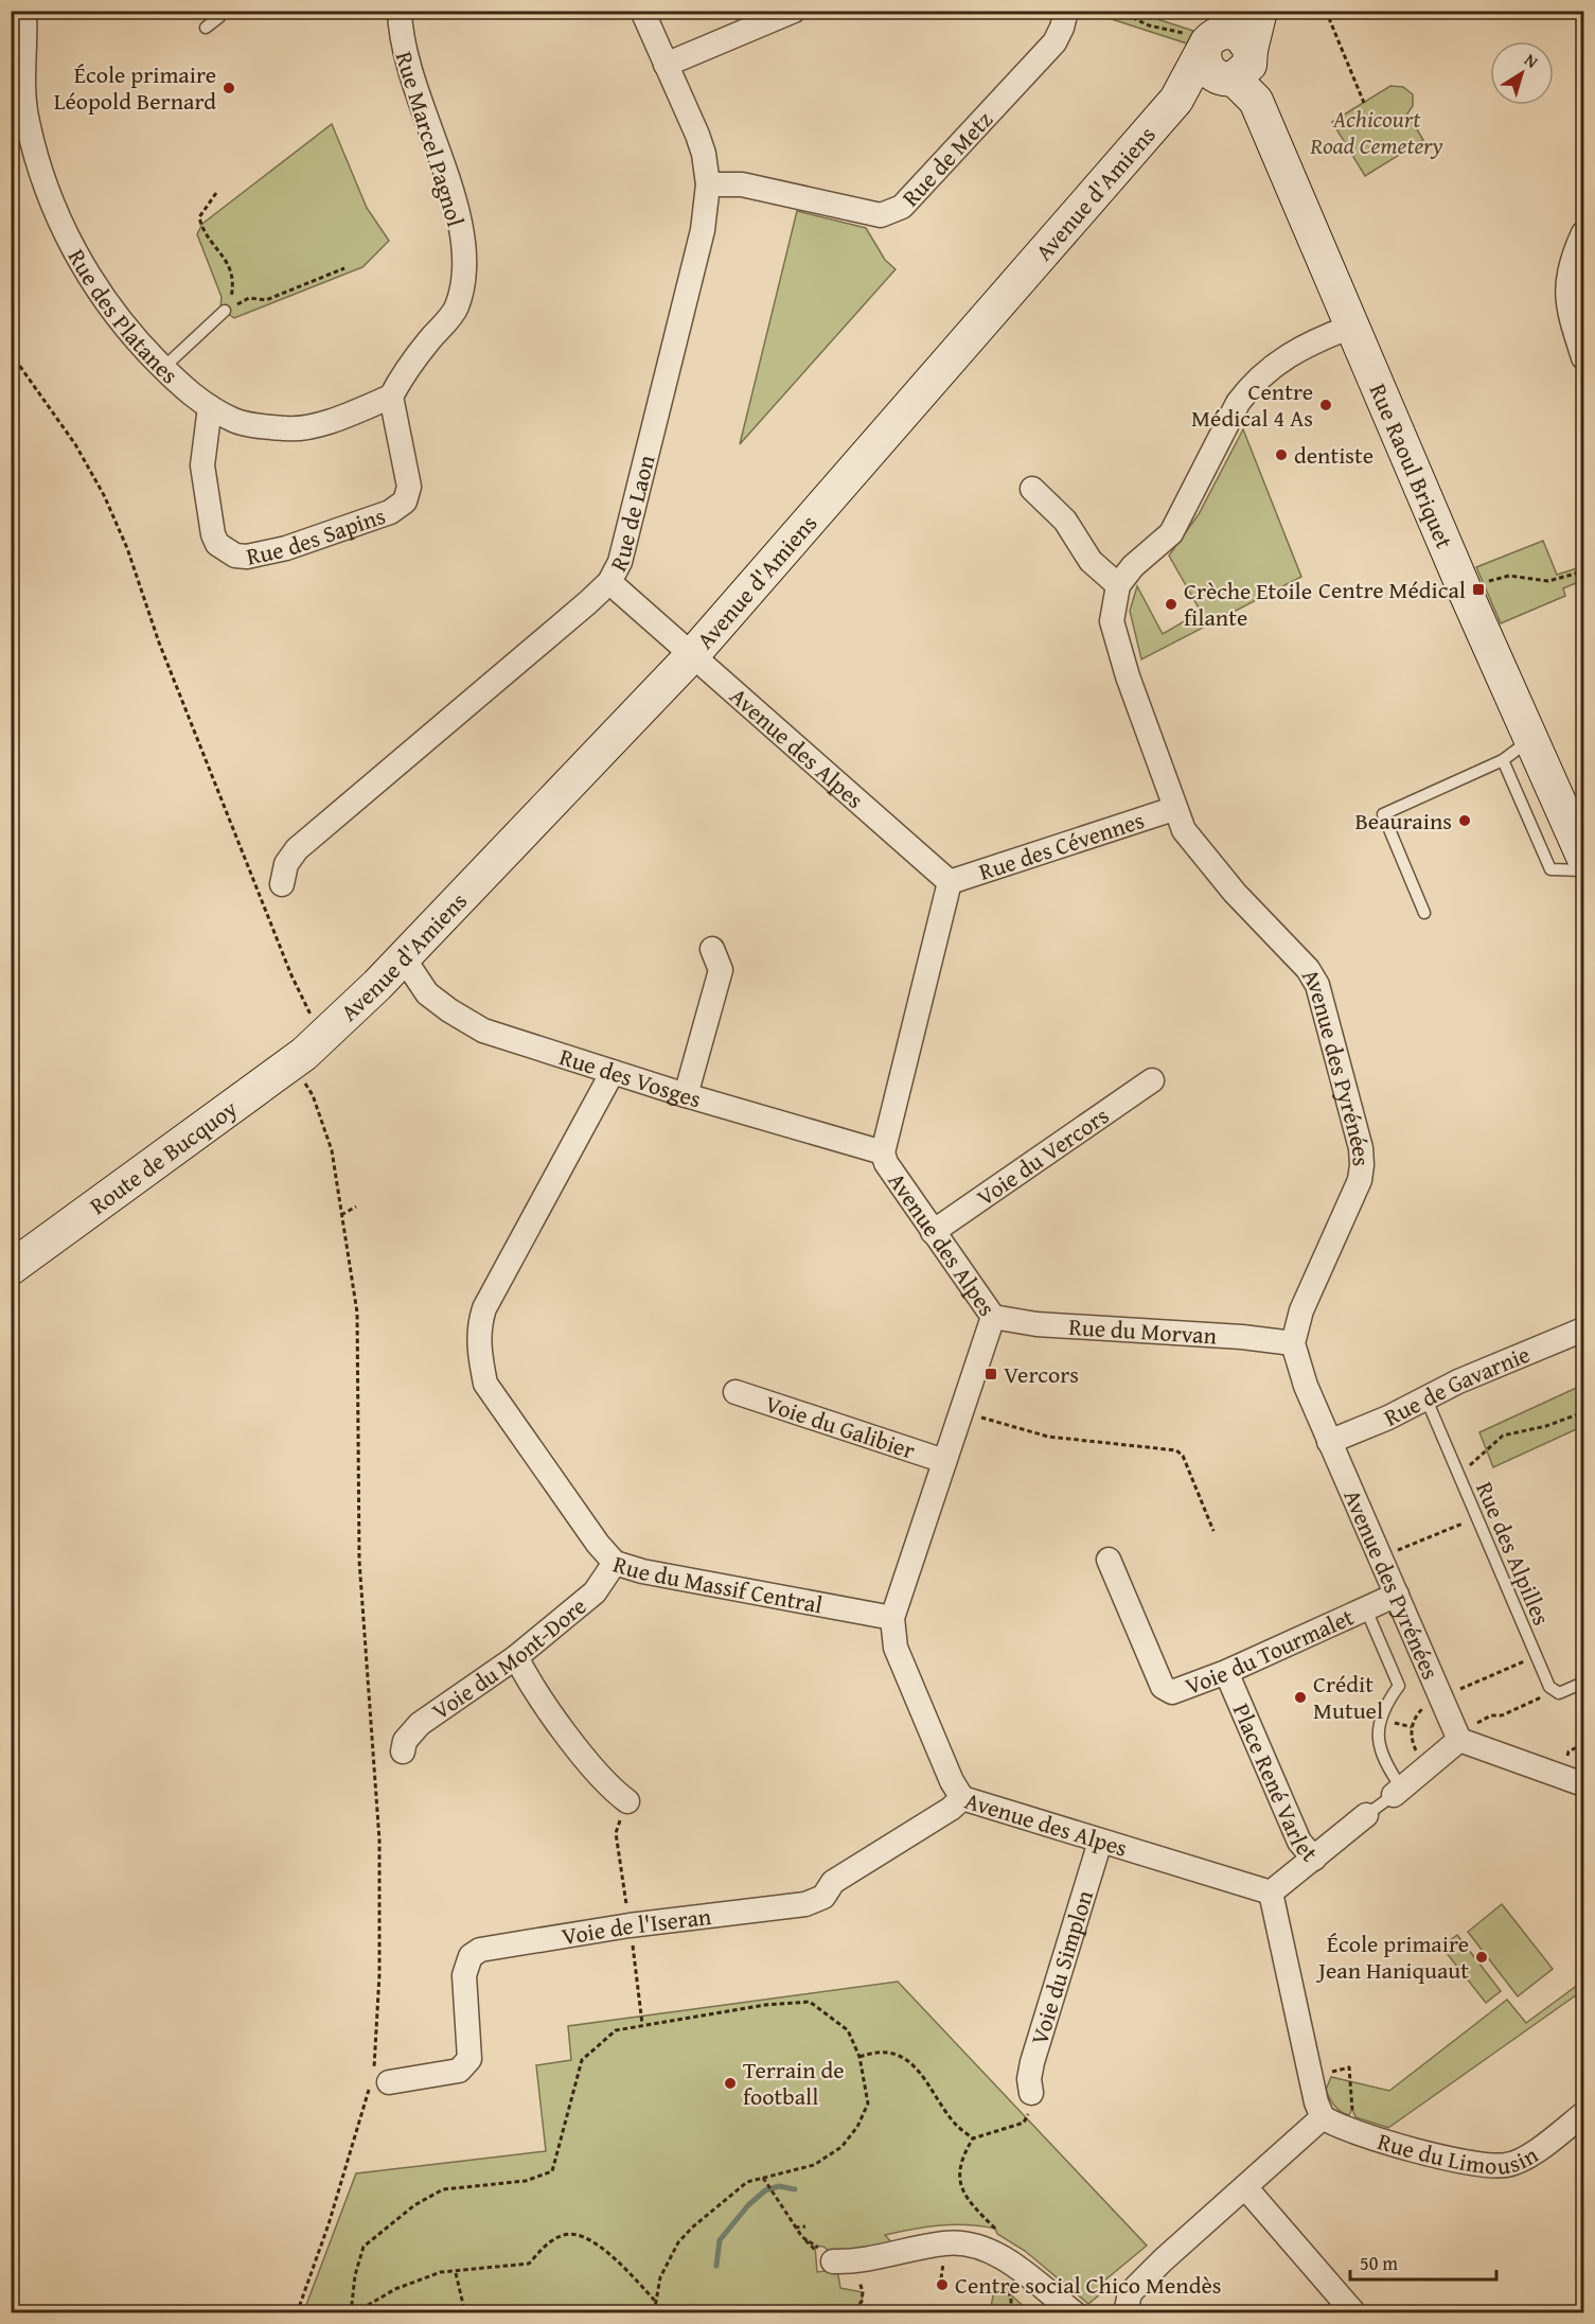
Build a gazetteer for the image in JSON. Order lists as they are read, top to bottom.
{
  "streets": {
    "main road": ["Avenue d'Amiens", "Rue Raoul Briquet", "Route de Bucquoy"],
    "street": [
      "Rue Marcel Pagnol",
      "Rue de Metz",
      "Rue des Platanes",
      "Rue de Laon",
      "Rue des Sapins",
      "Avenue des Alpes",
      "Rue des Cévennes",
      "Avenue des Pyrénées",
      "Rue des Vosges",
      "Voie du Vercors",
      "Rue du Morvan",
      "Rue de Gavarnie",
      "Voie du Galibier",
      "Rue du Massif Central",
      "Voie du Tourmalet",
      "Voie du Mont-Dore",
      "Place René Varlet",
      "Voie de l'Iseran",
      "Voie du Simplon",
      "Rue du Limousin"
    ],
    "lane": ["Rue des Alpilles"]
  },
  "crossings": [
    ["Rue Marcel Pagnol", "Rue des Platanes"],
    ["Rue Marcel Pagnol", "Rue des Sapins"],
    ["Rue de Metz", "Rue de Laon"],
    ["Avenue d'Amiens", "Rue Raoul Briquet"],
    ["Avenue d'Amiens", "Avenue des Alpes"],
    ["Avenue d'Amiens", "Rue des Vosges"],
    ["Avenue d'Amiens", "Route de Bucquoy"],
    ["Rue des Platanes", "Rue des Sapins"],
    ["Rue de Laon", "Avenue des Alpes"],
    ["Avenue des Alpes", "Rue des Cévennes"],
    ["Avenue des Alpes", "Rue des Vosges"],
    ["Avenue des Alpes", "Voie du Vercors"],
    ["Avenue des Alpes", "Rue du Morvan"],
    ["Avenue des Alpes", "Voie du Galibier"],
    ["Avenue des Alpes", "Rue du Massif Central"],
    ["Avenue des Alpes", "Voie de l'Iseran"],
    ["Avenue des Alpes", "Voie du Simplon"],
    ["Rue des Cévennes", "Avenue des Pyrénées"],
    ["Avenue des Pyrénées", "Rue du Morvan"],
    ["Avenue des Pyrénées", "Rue de Gavarnie"],
    ["Avenue des Pyrénées", "Voie du Tourmalet"],
    ["Avenue des Pyrénées", "Place René Varlet"],
    ["Rue des Vosges", "Rue du Massif Central"],
    ["Rue de Gavarnie", "Rue des Alpilles"],
    ["Rue du Massif Central", "Voie du Mont-Dore"],
    ["Voie du Tourmalet", "Place René Varlet"]
  ],
  "parks": ["Achicourt Road Cemetery"],
  "places": {
    "other": [
      "École primaire Léopold Bernard",
      "Centre Médical 4 As",
      "dentiste",
      "Crèche Etoile filante",
      "Beaurains",
      "Crédit Mutuel",
      "École primaire Jean Haniquaut",
      "Terrain de football",
      "Centre social Chico Mendès"
    ],
    "transit": ["Centre Médical", "Vercors"]
  },
  "scale_bar": "50 m",
  "north": "top right"
}
